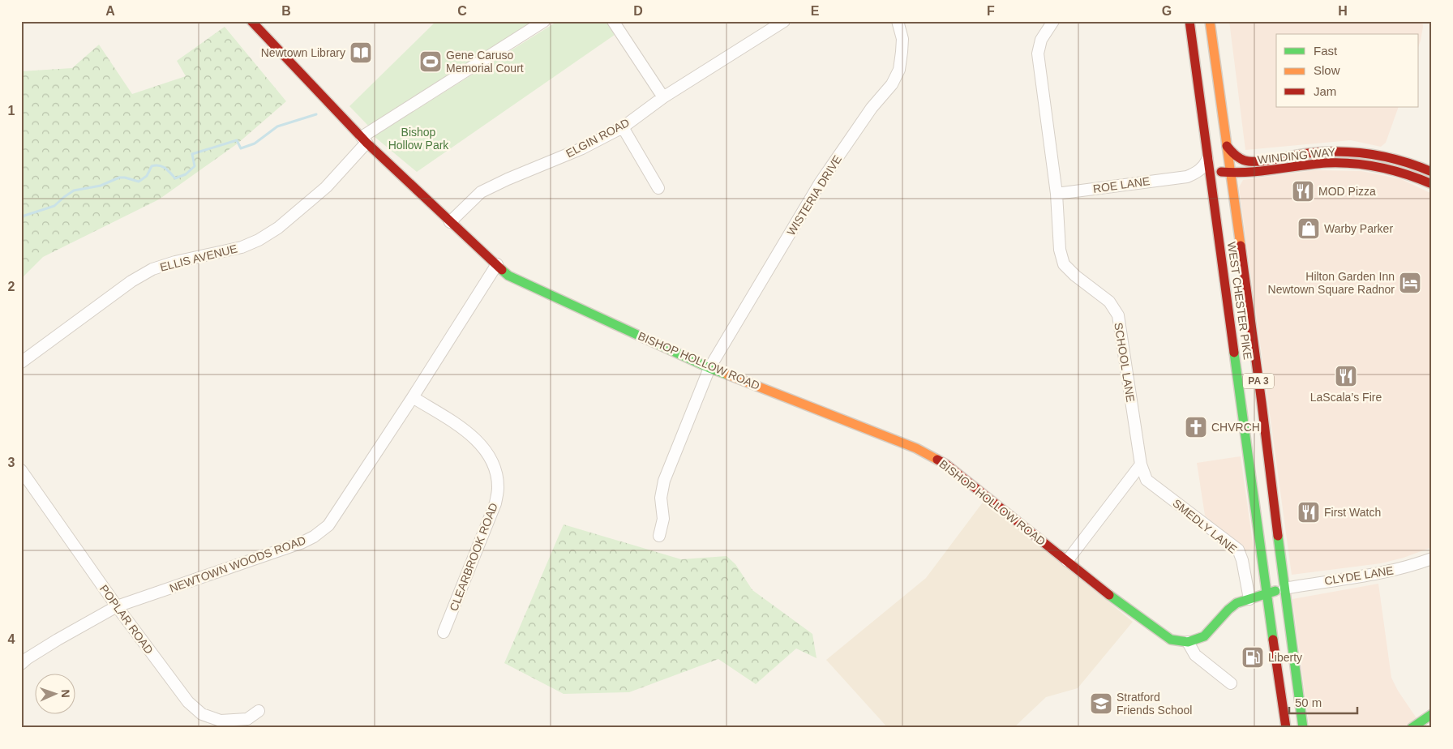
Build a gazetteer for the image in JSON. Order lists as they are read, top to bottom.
{
  "streets": {
    "main road": [
      "WINDING WAY",
      "WEST CHESTER PIKE",
      "BISHOP HOLLOW ROAD",
      "PA 3"
    ],
    "street": [
      "ELGIN ROAD",
      "ROE LANE",
      "WISTERIA DRIVE",
      "ELLIS AVENUE",
      "SCHOOL LANE",
      "SMEDLY LANE",
      "CLEARBROOK ROAD",
      "NEWTOWN WOODS ROAD",
      "CLYDE LANE",
      "POPLAR ROAD"
    ]
  },
  "crossings": [
    ["ELGIN ROAD", "BISHOP HOLLOW ROAD"],
    ["WINDING WAY", "WEST CHESTER PIKE"],
    ["ROE LANE", "WEST CHESTER PIKE"],
    ["ROE LANE", "SCHOOL LANE"],
    ["WISTERIA DRIVE", "BISHOP HOLLOW ROAD"],
    ["ELLIS AVENUE", "BISHOP HOLLOW ROAD"],
    ["WEST CHESTER PIKE", "CLYDE LANE"],
    ["BISHOP HOLLOW ROAD", "NEWTOWN WOODS ROAD"],
    ["SCHOOL LANE", "SMEDLY LANE"],
    ["CLEARBROOK ROAD", "NEWTOWN WOODS ROAD"],
    ["NEWTOWN WOODS ROAD", "POPLAR ROAD"]
  ],
  "parks": ["Bishop Hollow Park"],
  "places": {
    "library": ["Newtown Library"],
    "sports": ["Gene Caruso Memorial Court"],
    "restaurant": ["MOD Pizza", "LaScala’s Fire", "First Watch"],
    "shop": ["Warby Parker"],
    "hotel": ["Hilton Garden Inn Newtown Square Radnor"],
    "church": ["CHVRCH"],
    "fuel station": ["Liberty"],
    "school or university": ["Stratford Friends School"]
  },
  "legend": ["Fast", "Slow", "Jam"],
  "scale_bar": "50 m",
  "north": "right",
  "grid": {
    "columns": [
      "A",
      "B",
      "C",
      "D",
      "E",
      "F",
      "G",
      "H"
    ],
    "rows": [
      "1",
      "2",
      "3",
      "4"
    ]
  }
}
